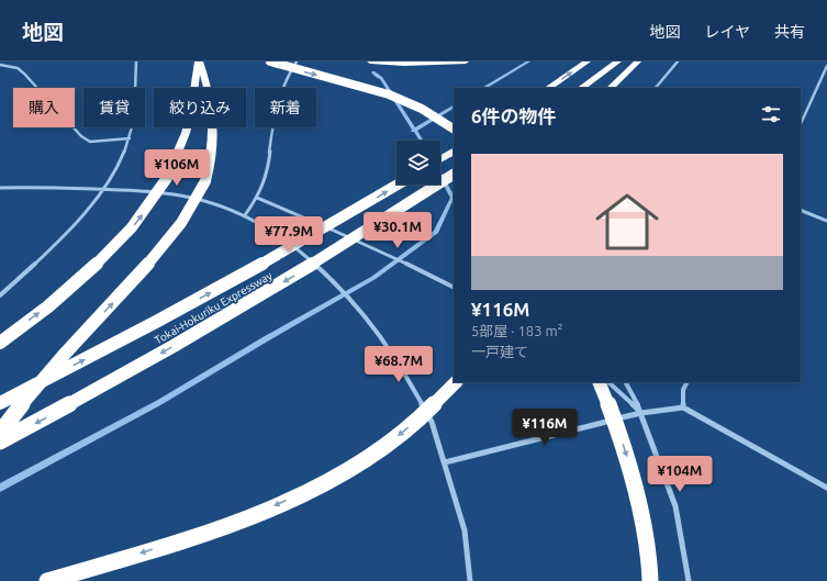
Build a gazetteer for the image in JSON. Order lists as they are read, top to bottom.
{
  "streets": {
    "highway": ["Tokai-Hokuriku Expressway"]
  },
  "page": {
    "header": "地図",
    "nav": ["地図", "レイヤ", "共有"],
    "chip": [
      "購入",
      "賃貸",
      "絞り込み",
      "新着"
    ],
    "heading": "6件の物件",
    "list": [
      {
        "name": "¥116M",
        "note": "5部屋 · 183 m² · 一戸建て"
      }
    ],
    "price": [
      "¥106M",
      "¥30.1M",
      "¥77.9M",
      "¥68.7M",
      "¥116M",
      "¥104M"
    ]
  }
}
